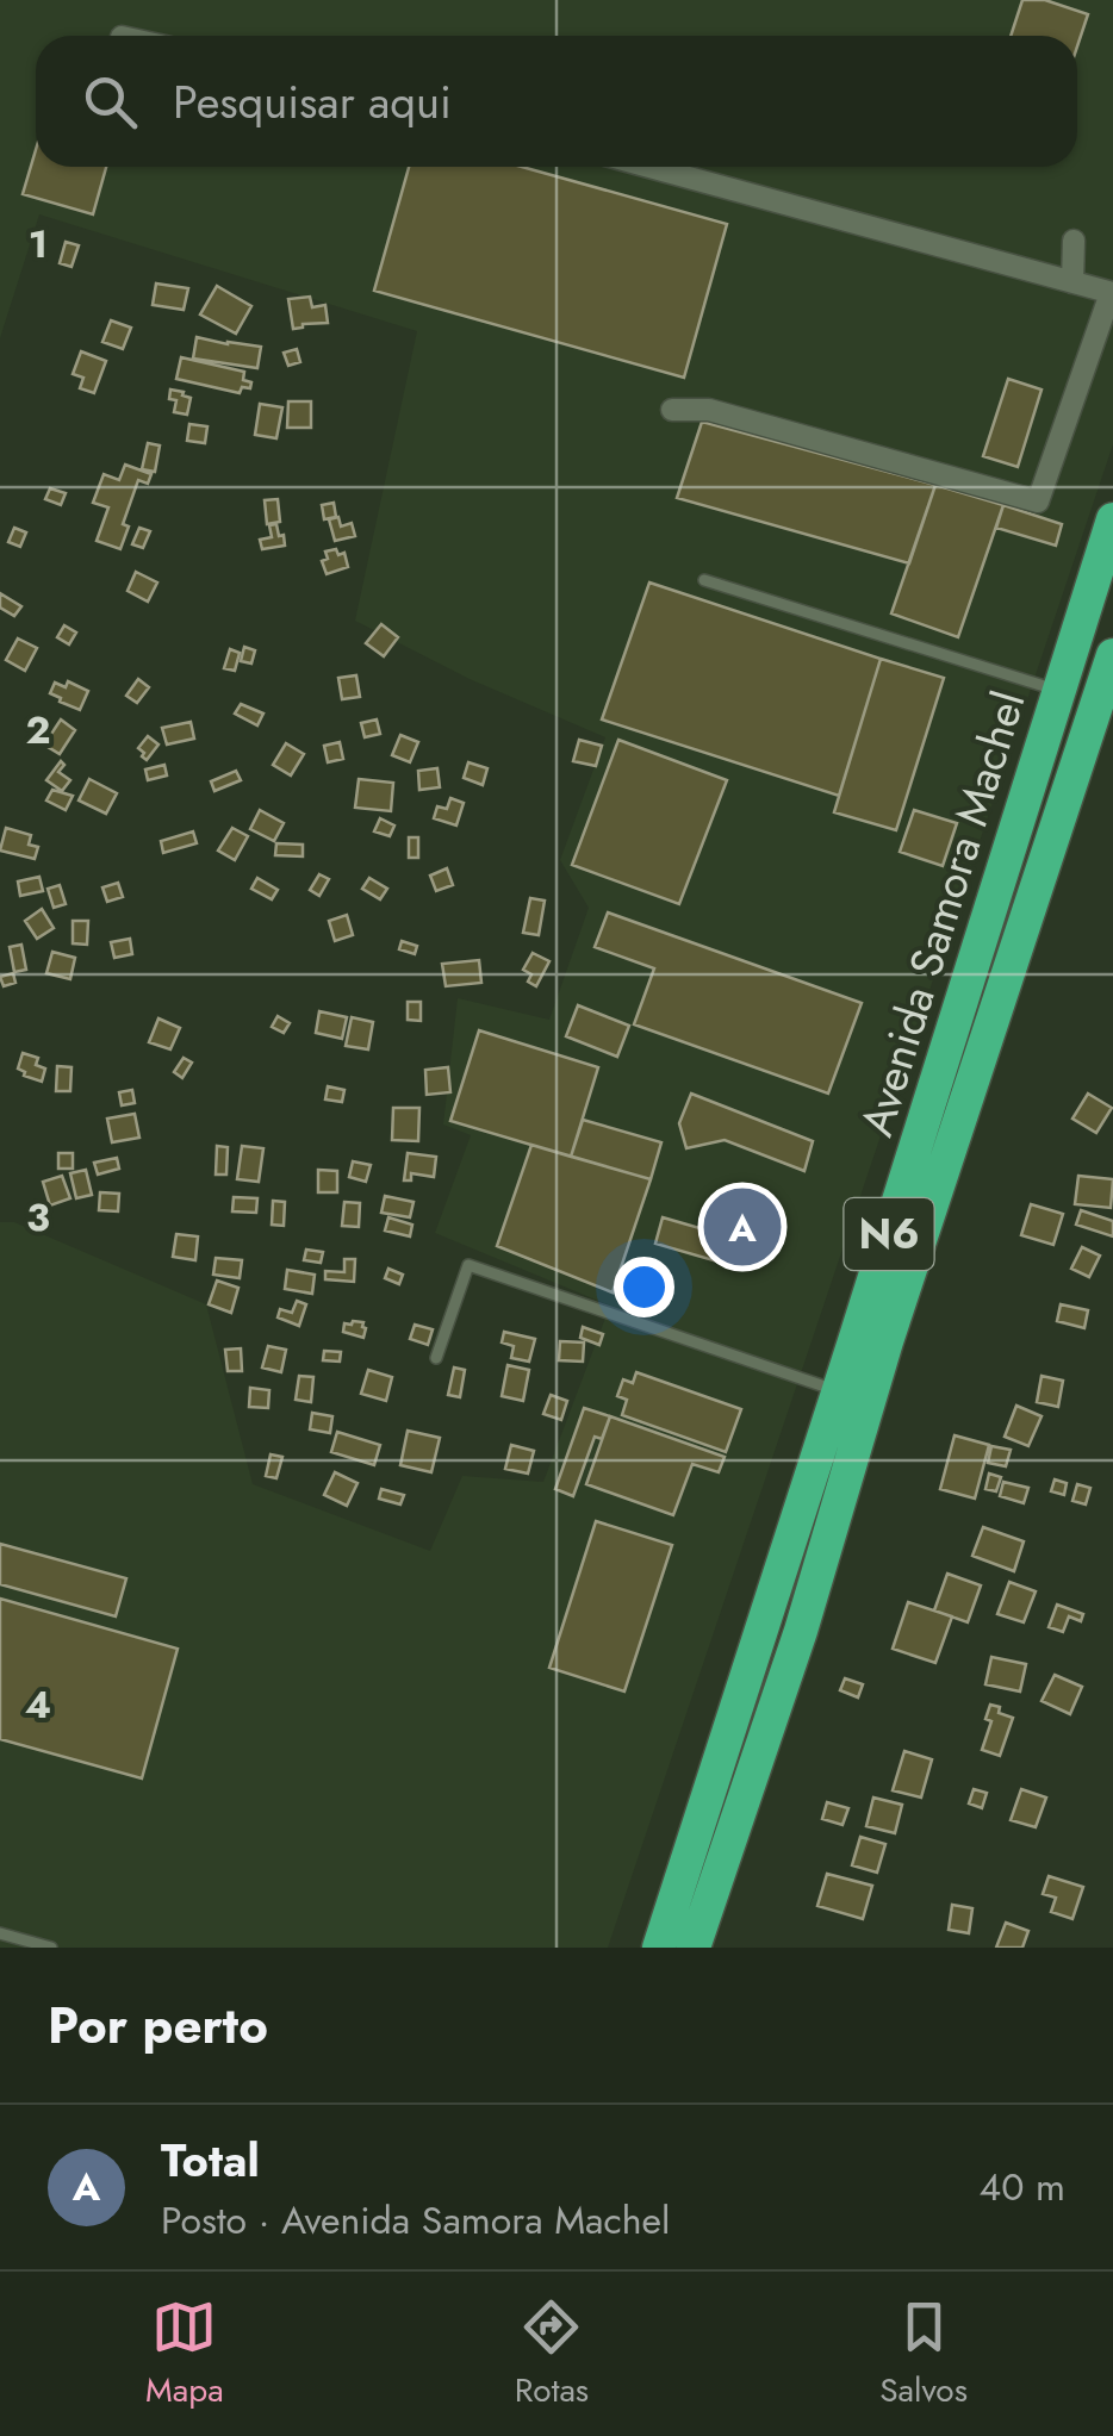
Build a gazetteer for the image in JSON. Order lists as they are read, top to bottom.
{
  "streets": {
    "highway": ["Avenida Samora Machel", "N6"]
  },
  "page": {
    "search": "Pesquisar aqui",
    "pins": "A",
    "heading": "Por perto",
    "list": [
      {
        "mark": "A",
        "name": "Total",
        "note": "Posto · Avenida Samora Machel",
        "value": "40 m"
      }
    ],
    "nav": ["Mapa", "Rotas", "Salvos"]
  },
  "grid": {
    "rows": [
      "1",
      "2",
      "3",
      "4"
    ]
  }
}
